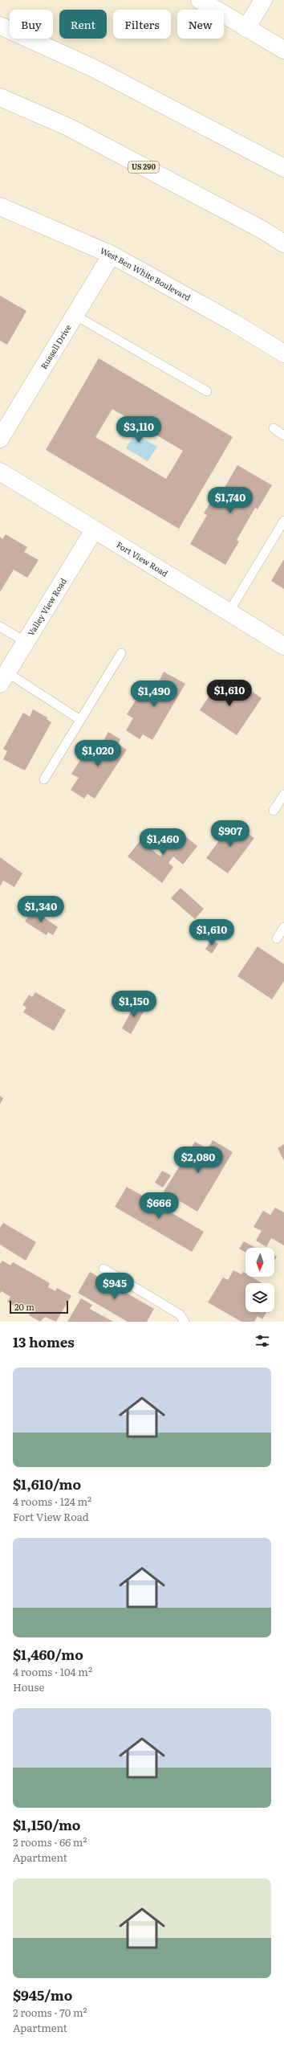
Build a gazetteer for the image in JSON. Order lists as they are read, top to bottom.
{
  "streets": {
    "main road": [
      "US 290",
      "West Ben White Boulevard",
      "Russell Drive",
      "Fort View Road",
      "Valley View Road"
    ]
  },
  "crossings": [
    ["West Ben White Boulevard", "Russell Drive"],
    ["Fort View Road", "Valley View Road"]
  ],
  "scale_bar": "20 m",
  "north": "bottom",
  "page": {
    "chip": [
      "Buy",
      "Rent",
      "Filters",
      "New"
    ],
    "price": [
      "$3,110",
      "$1,740",
      "$1,610",
      "$1,490",
      "$1,020",
      "$907",
      "$1,460",
      "$1,340",
      "$1,610",
      "$1,150",
      "$2,080",
      "$666",
      "$945"
    ],
    "scale": "20 m",
    "heading": "13 homes",
    "list": [
      {
        "name": "$1,610/mo",
        "note": "4 rooms · 124 m² · Fort View Road"
      },
      {
        "name": "$1,460/mo",
        "note": "4 rooms · 104 m² · House"
      },
      {
        "name": "$1,150/mo",
        "note": "2 rooms · 66 m² · Apartment"
      },
      {
        "name": "$945/mo",
        "note": "2 rooms · 70 m² · Apartment"
      }
    ]
  }
}
